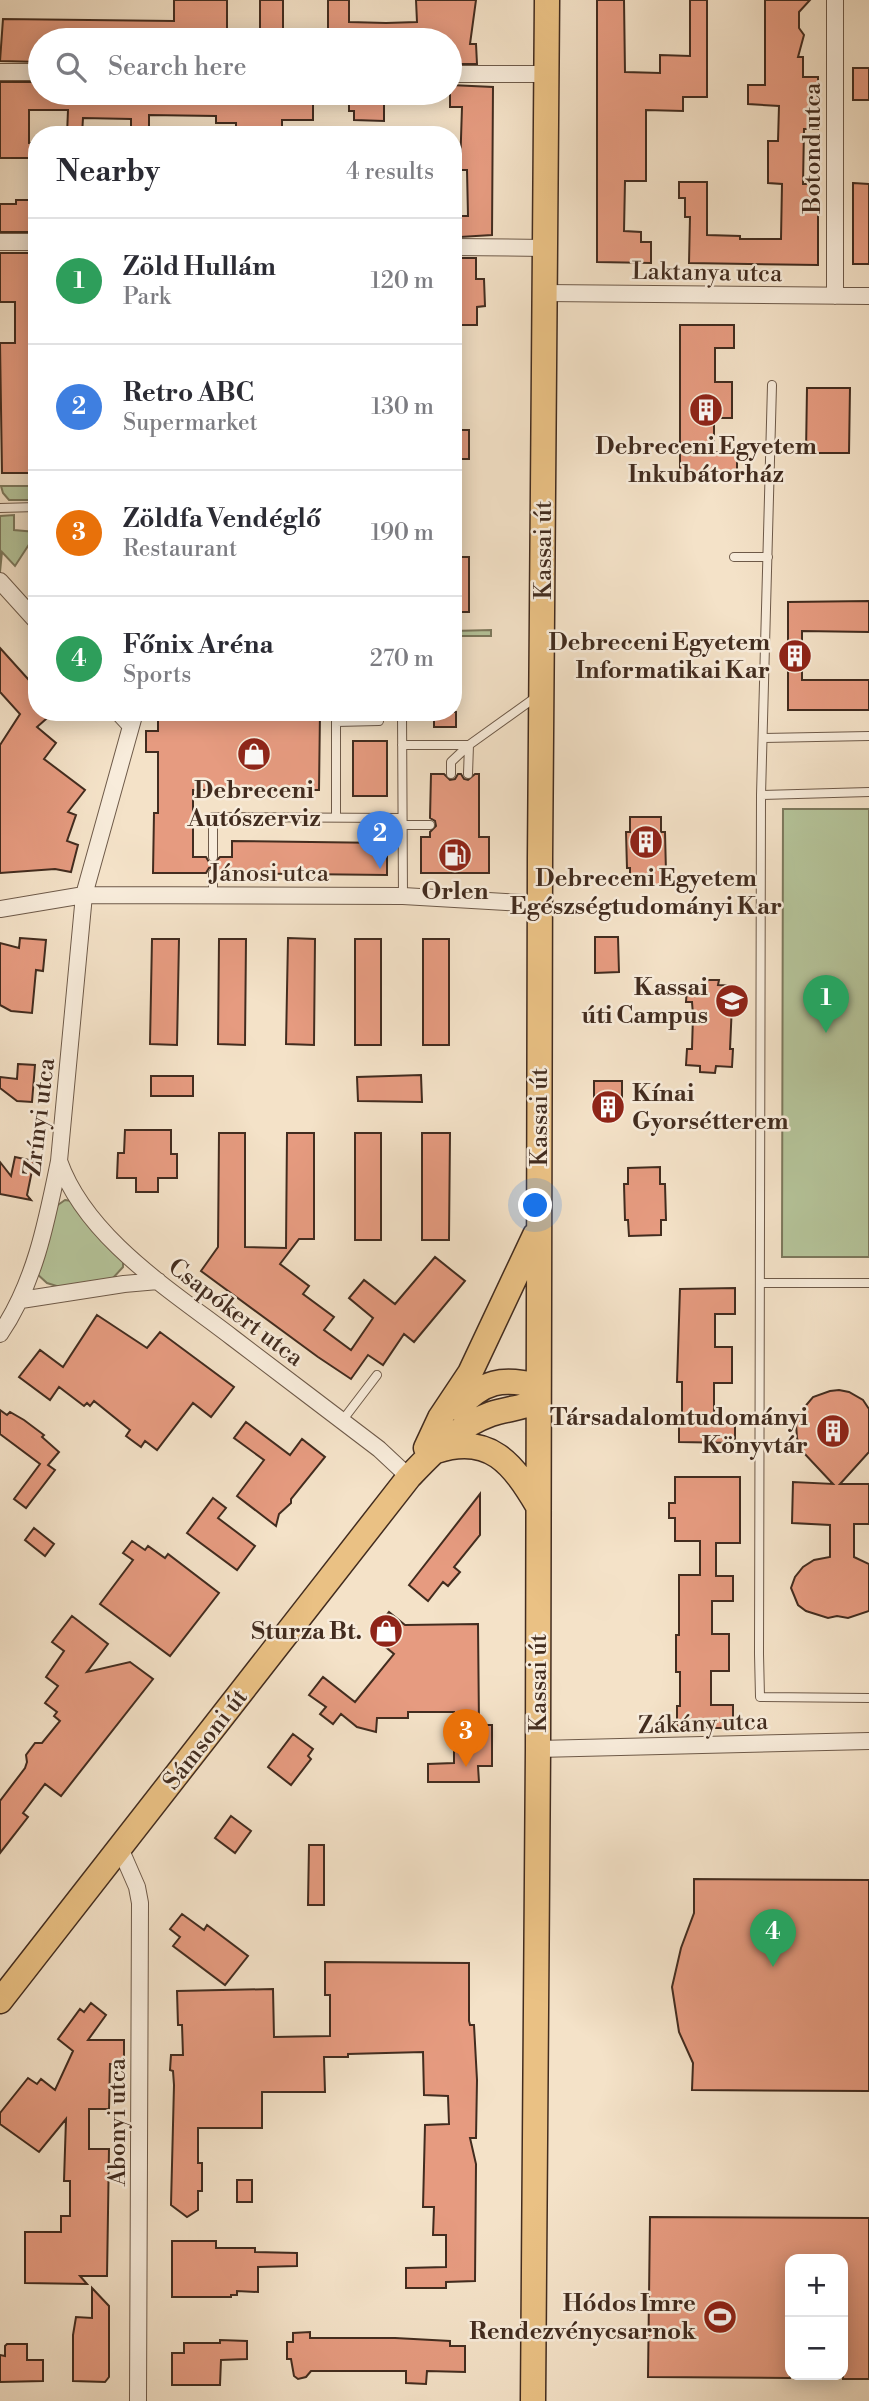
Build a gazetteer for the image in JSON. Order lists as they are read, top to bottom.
{
  "streets": {
    "main road": ["Kassai út", "Sámsoni út"],
    "street": [
      "Botond utca",
      "Laktanya utca",
      "Jánosi utca",
      "Zrínyi utca",
      "Csapókert utca",
      "Zákány utca",
      "Abonyi utca"
    ]
  },
  "crossings": [
    ["Botond utca", "Laktanya utca"],
    ["Laktanya utca", "Kassai út"],
    ["Kassai út", "Jánosi utca"],
    ["Kassai út", "Zákány utca"],
    ["Kassai út", "Sámsoni út"],
    ["Jánosi utca", "Zrínyi utca"],
    ["Zrínyi utca", "Csapókert utca"],
    ["Csapókert utca", "Sámsoni út"],
    ["Sámsoni út", "Abonyi utca"]
  ],
  "places": {
    "building": [
      "Debreceni Egyetem Inkubátorház",
      "Debreceni Egyetem Informatikai Kar",
      "Debreceni Egyetem Egészségtudományi Kar",
      "Kínai Gyorsétterem",
      "Társadalomtudományi Könyvtár"
    ],
    "shop": ["Debreceni Autószerviz", "Sturza Bt."],
    "fuel station": ["Orlen"],
    "school or university": ["Kassai úti Campus"],
    "sports": ["Hódos Imre Rendezvénycsarnok"]
  },
  "page": {
    "search": "Search here",
    "heading": ["Nearby", "4 results"],
    "list": [
      {
        "mark": "1",
        "name": "Zöld Hullám",
        "note": "Park",
        "value": "120 m"
      },
      {
        "mark": "2",
        "name": "Retro ABC",
        "note": "Supermarket",
        "value": "130 m"
      },
      {
        "mark": "3",
        "name": "Zöldfa Vendéglő",
        "note": "Restaurant",
        "value": "190 m"
      },
      {
        "mark": "4",
        "name": "Főnix Aréna",
        "note": "Sports",
        "value": "270 m"
      }
    ],
    "pins": [
      "2",
      "1",
      "3",
      "4"
    ],
    "map_buttons": ["+", "−"]
  }
}
